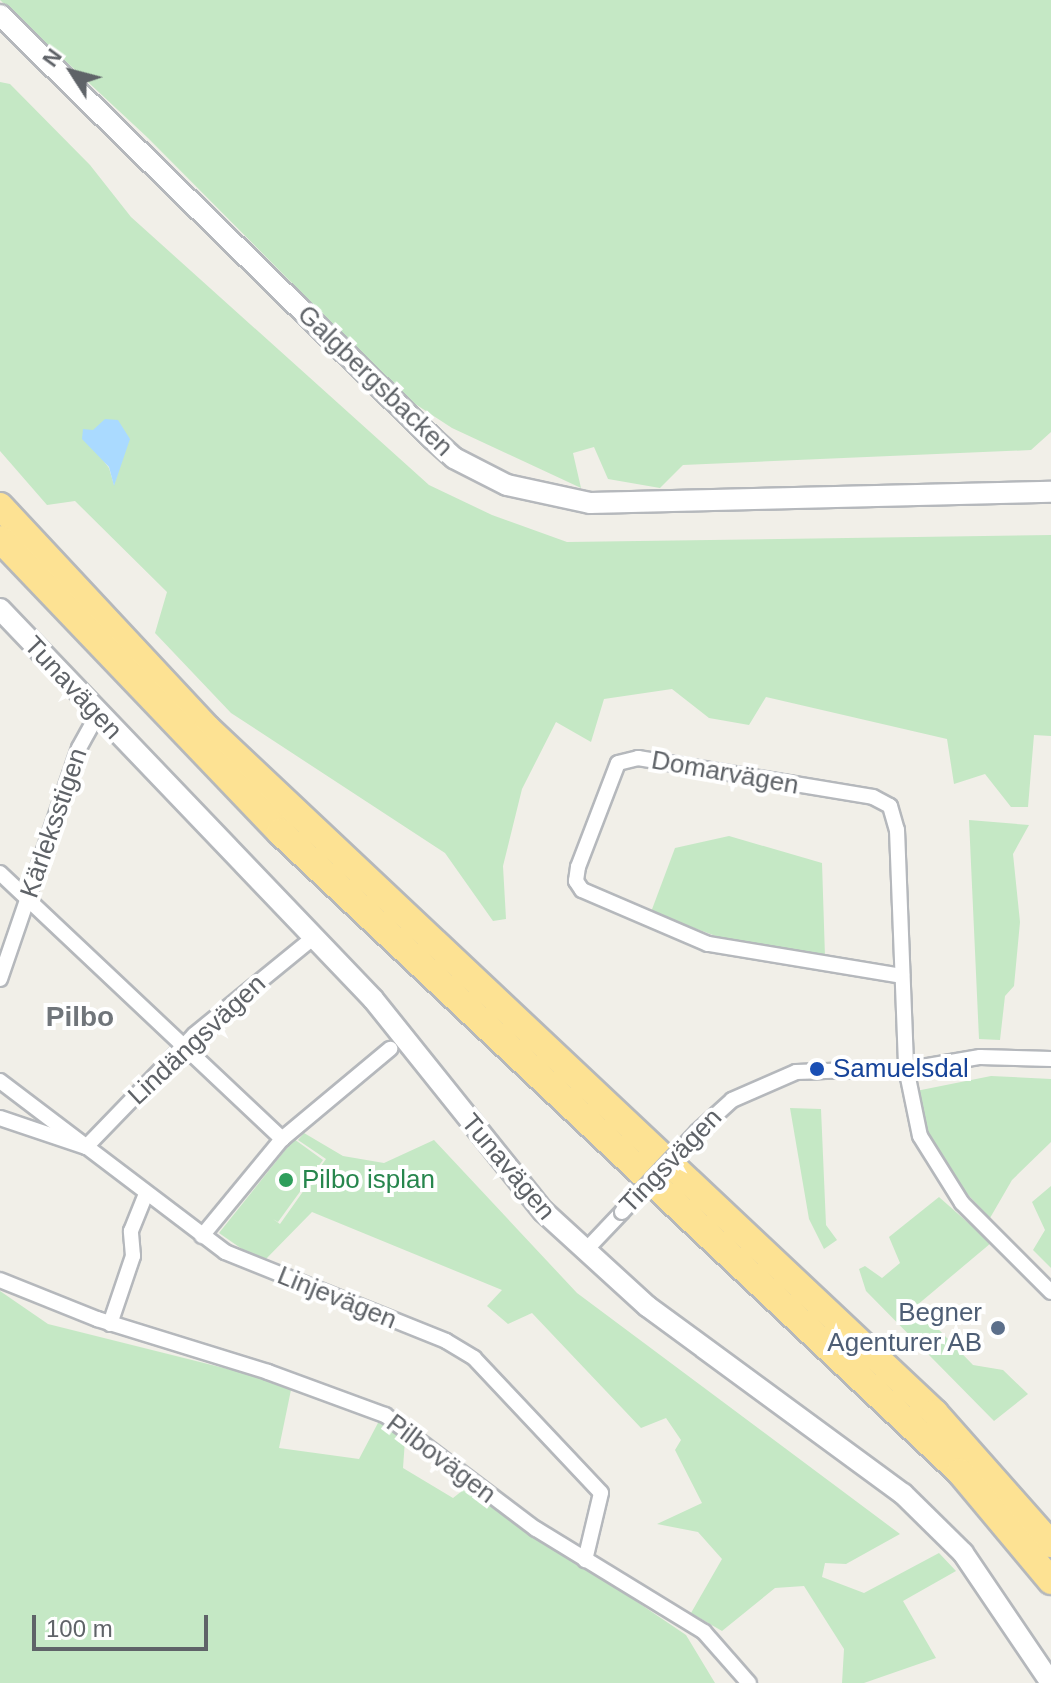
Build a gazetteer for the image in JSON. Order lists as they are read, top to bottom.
{
  "streets": {
    "street": [
      "Galgbergsbacken",
      "Tunavägen",
      "Domarvägen",
      "Kärleksstigen",
      "Lindängsvägen",
      "Tingsvägen",
      "Linjevägen",
      "Pilbovägen"
    ]
  },
  "crossings": [
    ["Tunavägen", "Kärleksstigen"],
    ["Tunavägen", "Lindängsvägen"],
    ["Tunavägen", "Tingsvägen"],
    ["Domarvägen", "Tingsvägen"],
    ["Lindängsvägen", "Linjevägen"],
    ["Linjevägen", "Pilbovägen"]
  ],
  "districts": ["Pilbo"],
  "places": ["Samuelsdal", "Pilbo isplan", "Begner Agenturer AB"],
  "scale_bar": "100 m",
  "north": "top left"
}
